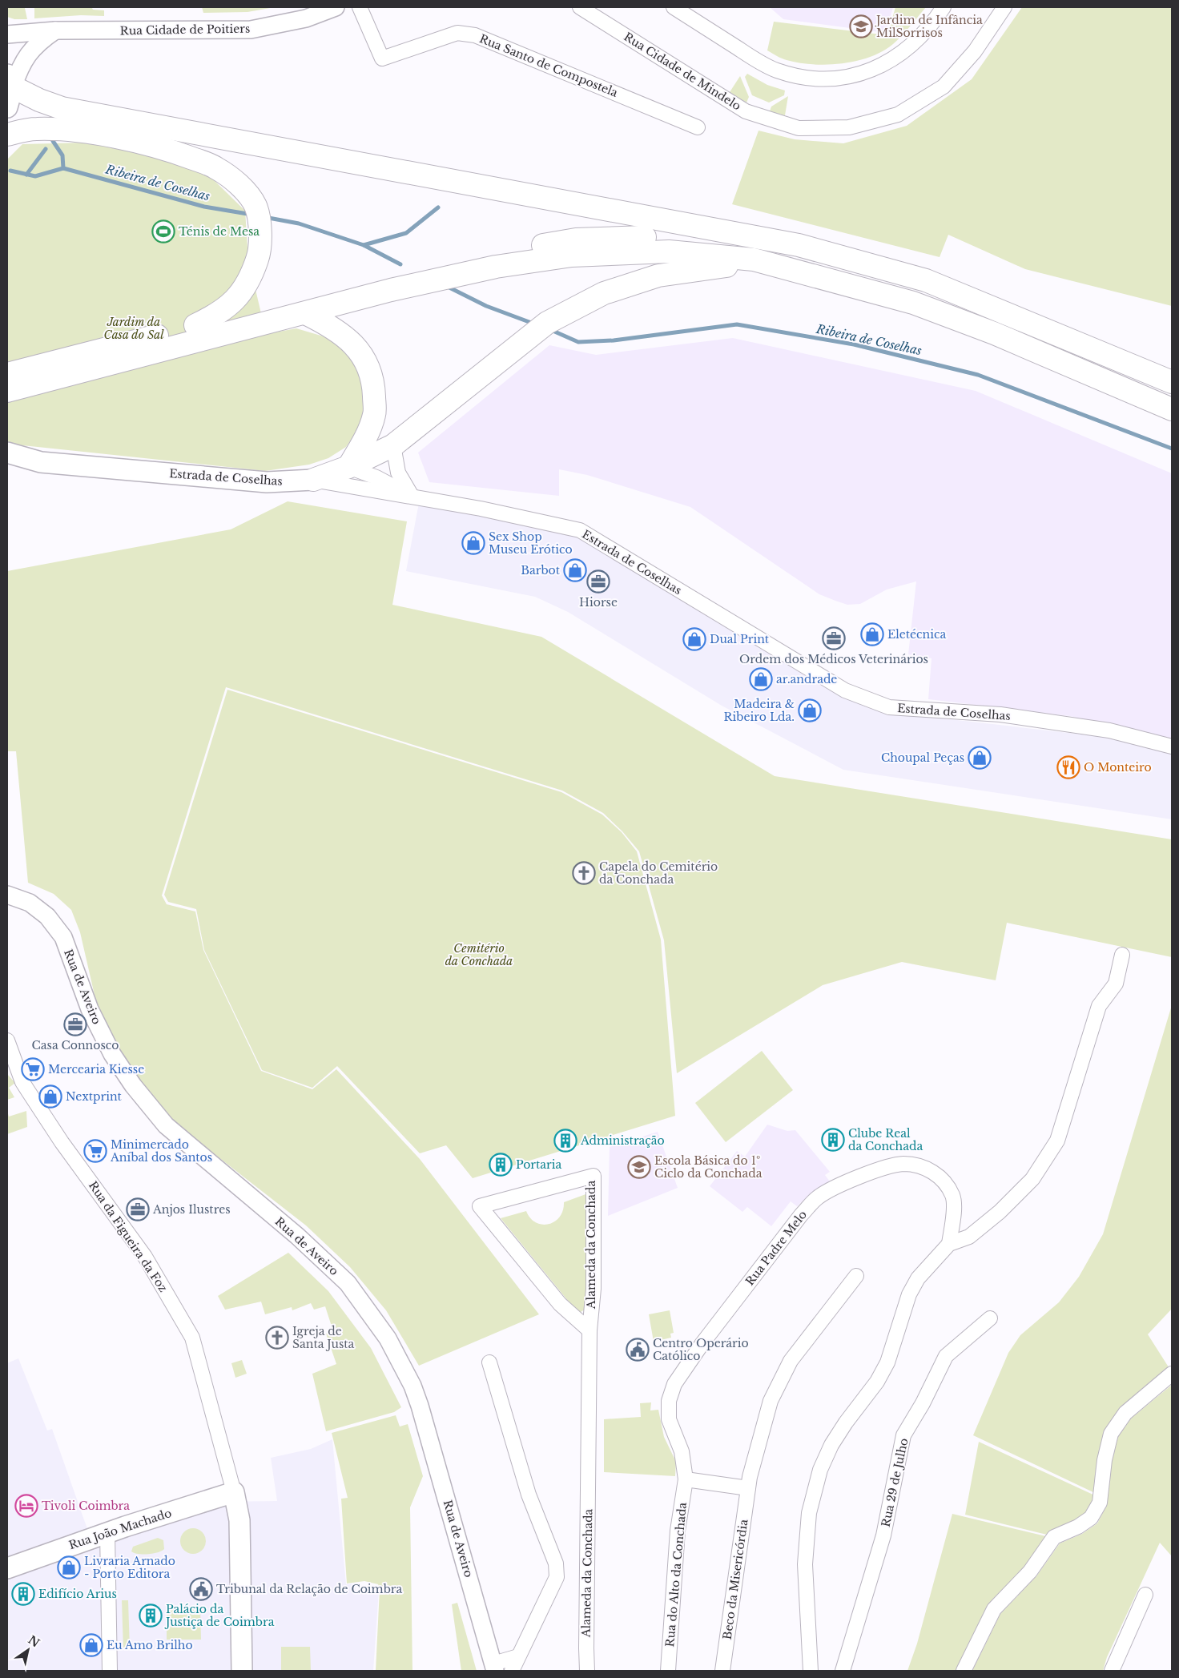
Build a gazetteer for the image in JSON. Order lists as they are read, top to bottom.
{
  "streets": {
    "main road": ["Estrada de Coselhas", "Rua João Machado"],
    "street": [
      "Rua Cidade de Poitiers",
      "Rua Santo de Compostela",
      "Rua Cidade de Mindelo",
      "Rua de Aveiro",
      "Rua da Figueira da Foz",
      "Alameda da Conchada",
      "Rua Padre Melo",
      "Rua 29 de Julho",
      "Rua do Alto da Conchada",
      "Beco da Misericórdia"
    ]
  },
  "crossings": [
    ["Rua da Figueira da Foz", "Rua João Machado"],
    ["Rua Padre Melo", "Rua do Alto da Conchada"]
  ],
  "water": ["Ribeira de Coselhas"],
  "parks": ["Jardim da Casa do Sal", "Cemitério da Conchada"],
  "places": {
    "school or university": ["Jardim de Infância MilSorrisos", "Escola Básica do 1º Ciclo da Conchada"],
    "sports": ["Ténis de Mesa"],
    "shop": [
      "Sex Shop Museu Erótico",
      "Barbot",
      "Eletécnica",
      "Dual Print",
      "ar.andrade",
      "Madeira & Ribeiro Lda.",
      "Choupal Peças",
      "Nextprint",
      "Livraria Arnado - Porto Editora",
      "Eu Amo Brilho"
    ],
    "office": [
      "Hiorse",
      "Ordem dos Médicos Veterinários",
      "Casa Connosco",
      "Anjos Ilustres"
    ],
    "restaurant": ["O Monteiro"],
    "church": ["Capela do Cemitério da Conchada", "Igreja de Santa Justa"],
    "supermarket": ["Mercearia Kiesse", "Minimercado Aníbal dos Santos"],
    "building": [
      "Clube Real da Conchada",
      "Administração",
      "Portaria",
      "Edifício Arius",
      "Palácio da Justiça de Coimbra"
    ],
    "public building": ["Centro Operário Católico", "Tribunal da Relação de Coimbra"],
    "hotel": ["Tivoli Coimbra"]
  },
  "north": "top right"
}
